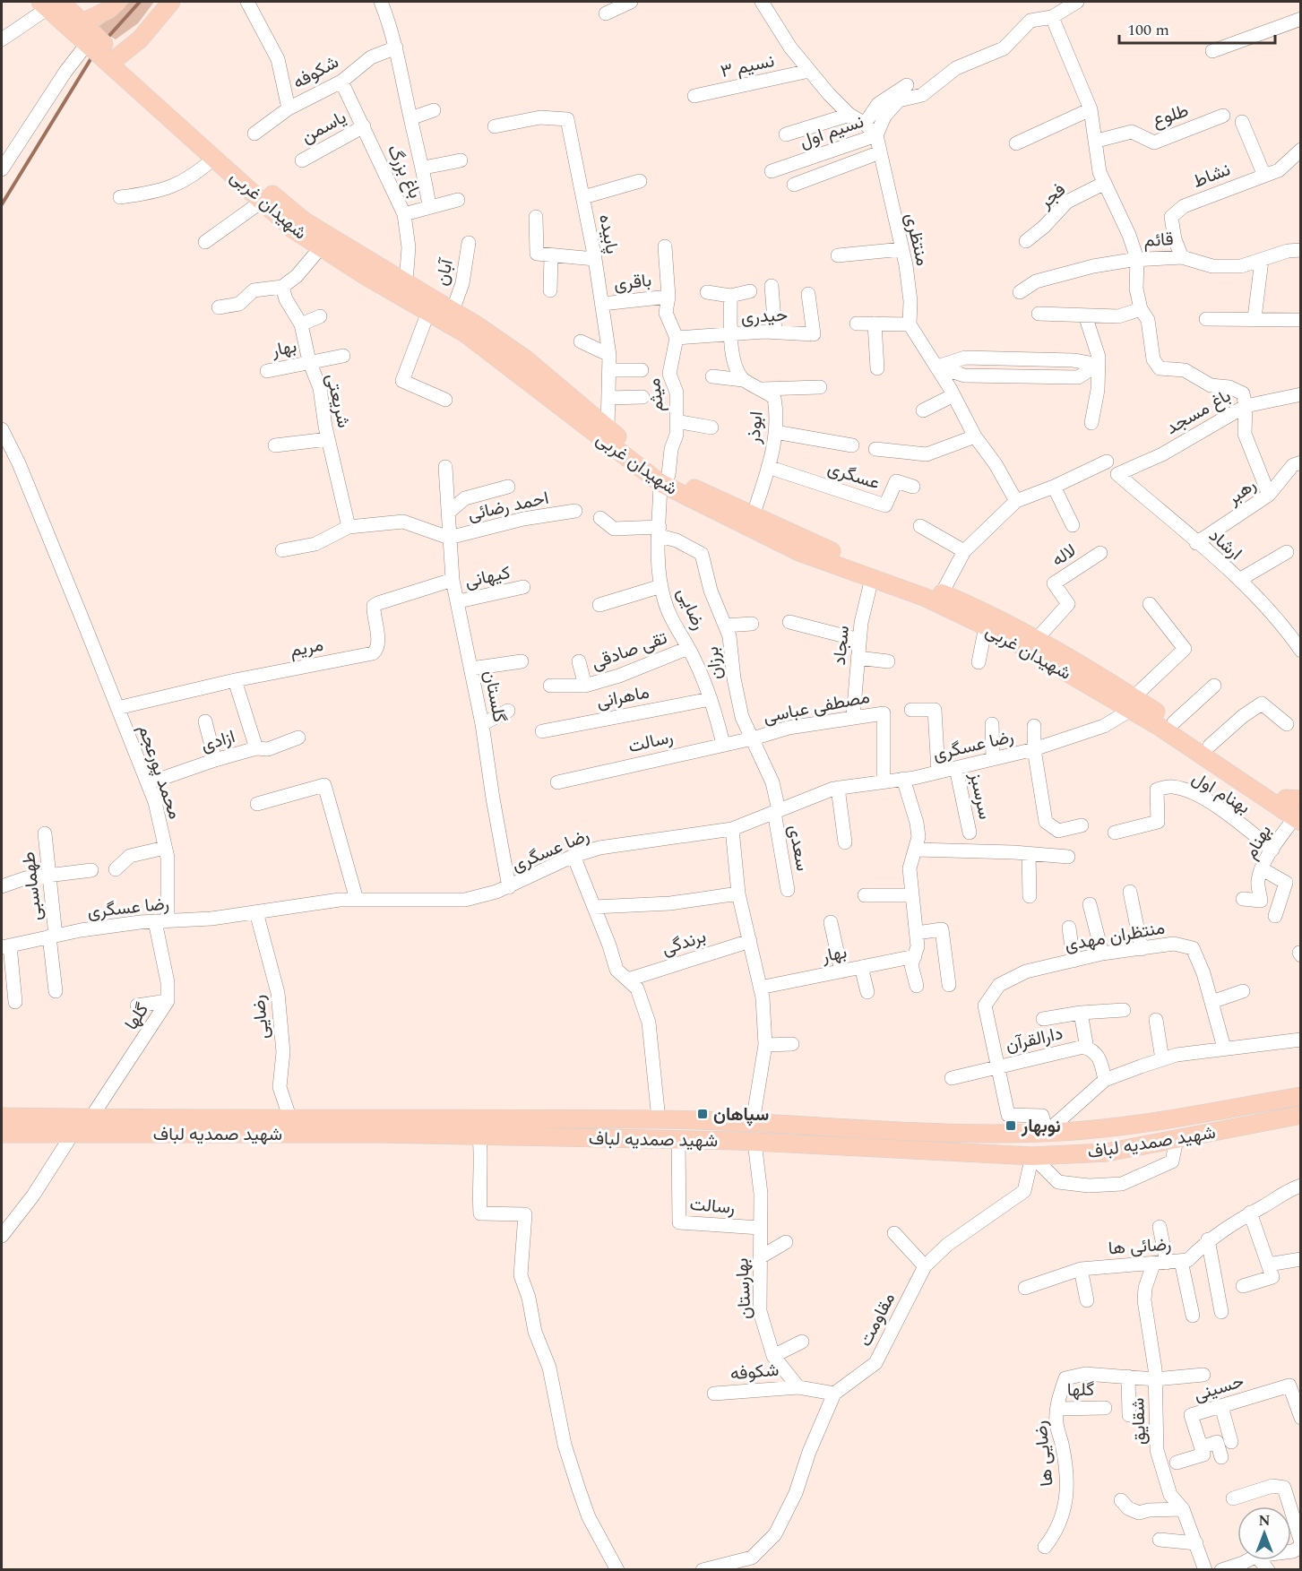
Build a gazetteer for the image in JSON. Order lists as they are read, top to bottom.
{
  "streets": {
    "main road": ["شهیدان غربی", "شهید صمدیه لباف"],
    "street": [
      "نسیم ۳",
      "شکوفه",
      "طلوع",
      "یاسمن",
      "نسیم اول",
      "باغ بزرگ",
      "نشاط",
      "فجر",
      "پابیده",
      "منتظری",
      "قائم",
      "آبان",
      "باقری",
      "حیدری",
      "بهار",
      "میثم",
      "شریعتی",
      "باغ مسجد",
      "ابوذر",
      "عسگری",
      "رهبر",
      "احمد رضائی",
      "ارشاد",
      "لاله",
      "کیهانی",
      "رضایی",
      "سجاد",
      "مریم",
      "تقی صادقی",
      "برزان",
      "گلستان",
      "ماهرانی",
      "مصطفی عباسی",
      "ازادی",
      "رسالت",
      "رضا عسگری",
      "محمد پورعجم",
      "بهنام اول",
      "سرسبز",
      "بهنام",
      "سعدی",
      "طهماسبی",
      "منتظران مهدی",
      "برندگی",
      "گلها",
      "دارالقرآن",
      "رضائی ها",
      "بهارستان",
      "مقاومت",
      "حسینی",
      "شقایق",
      "رضایی ها"
    ]
  },
  "crossings": [
    ["شکوفه", "باغ بزرگ"],
    ["شکوفه", "بهارستان"],
    ["یاسمن", "باغ بزرگ"],
    ["نسیم اول", "منتظری"],
    ["باغ بزرگ", "شهیدان غربی"],
    ["نشاط", "قائم"],
    ["شهیدان غربی", "پابیده"],
    ["شهیدان غربی", "آبان"],
    ["شهیدان غربی", "میثم"],
    ["شهیدان غربی", "ابوذر"],
    ["شهیدان غربی", "لاله"],
    ["شهیدان غربی", "رضایی"],
    ["شهیدان غربی", "سجاد"],
    ["شهیدان غربی", "رضا عسگری"],
    ["شهیدان غربی", "بهنام"],
    ["پابیده", "باقری"],
    ["حیدری", "میثم"],
    ["بهار", "شریعتی"],
    ["میثم", "رضایی"],
    ["باغ مسجد", "ارشاد"],
    ["ابوذر", "عسگری"],
    ["رهبر", "ارشاد"],
    ["احمد رضائی", "گلستان"],
    ["کیهانی", "گلستان"],
    ["رضایی", "تقی صادقی"],
    ["رضایی", "برزان"],
    ["رضایی", "ماهرانی"],
    ["رضایی", "رسالت"],
    ["رضایی", "رضا عسگری"],
    ["رضایی", "شهید صمدیه لباف"],
    ["سجاد", "مصطفی عباسی"],
    ["مریم", "گلستان"],
    ["مریم", "محمد پورعجم"],
    ["برزان", "مصطفی عباسی"],
    ["برزان", "رسالت"],
    ["برزان", "رضا عسگری"],
    ["برزان", "سعدی"],
    ["گلستان", "رضا عسگری"],
    ["مصطفی عباسی", "رسالت"],
    ["مصطفی عباسی", "رضا عسگری"],
    ["ازادی", "محمد پورعجم"],
    ["رسالت", "شهید صمدیه لباف"],
    ["رسالت", "بهارستان"],
    ["رضا عسگری", "محمد پورعجم"],
    ["رضا عسگری", "سرسبز"],
    ["رضا عسگری", "سعدی"],
    ["رضا عسگری", "طهماسبی"],
    ["رضا عسگری", "گلها"],
    ["محمد پورعجم", "گلها"],
    ["بهنام اول", "بهنام"],
    ["منتظران مهدی", "دارالقرآن"],
    ["گلها", "شهید صمدیه لباف"],
    ["گلها", "رضایی ها"],
    ["شهید صمدیه لباف", "بهارستان"],
    ["شهید صمدیه لباف", "مقاومت"],
    ["رضائی ها", "شقایق"],
    ["شقایق", "رضایی ها"]
  ],
  "places": {
    "transit": ["سپاهان", "نوبهار"]
  },
  "scale_bar": "100 m",
  "north": "top"
}
